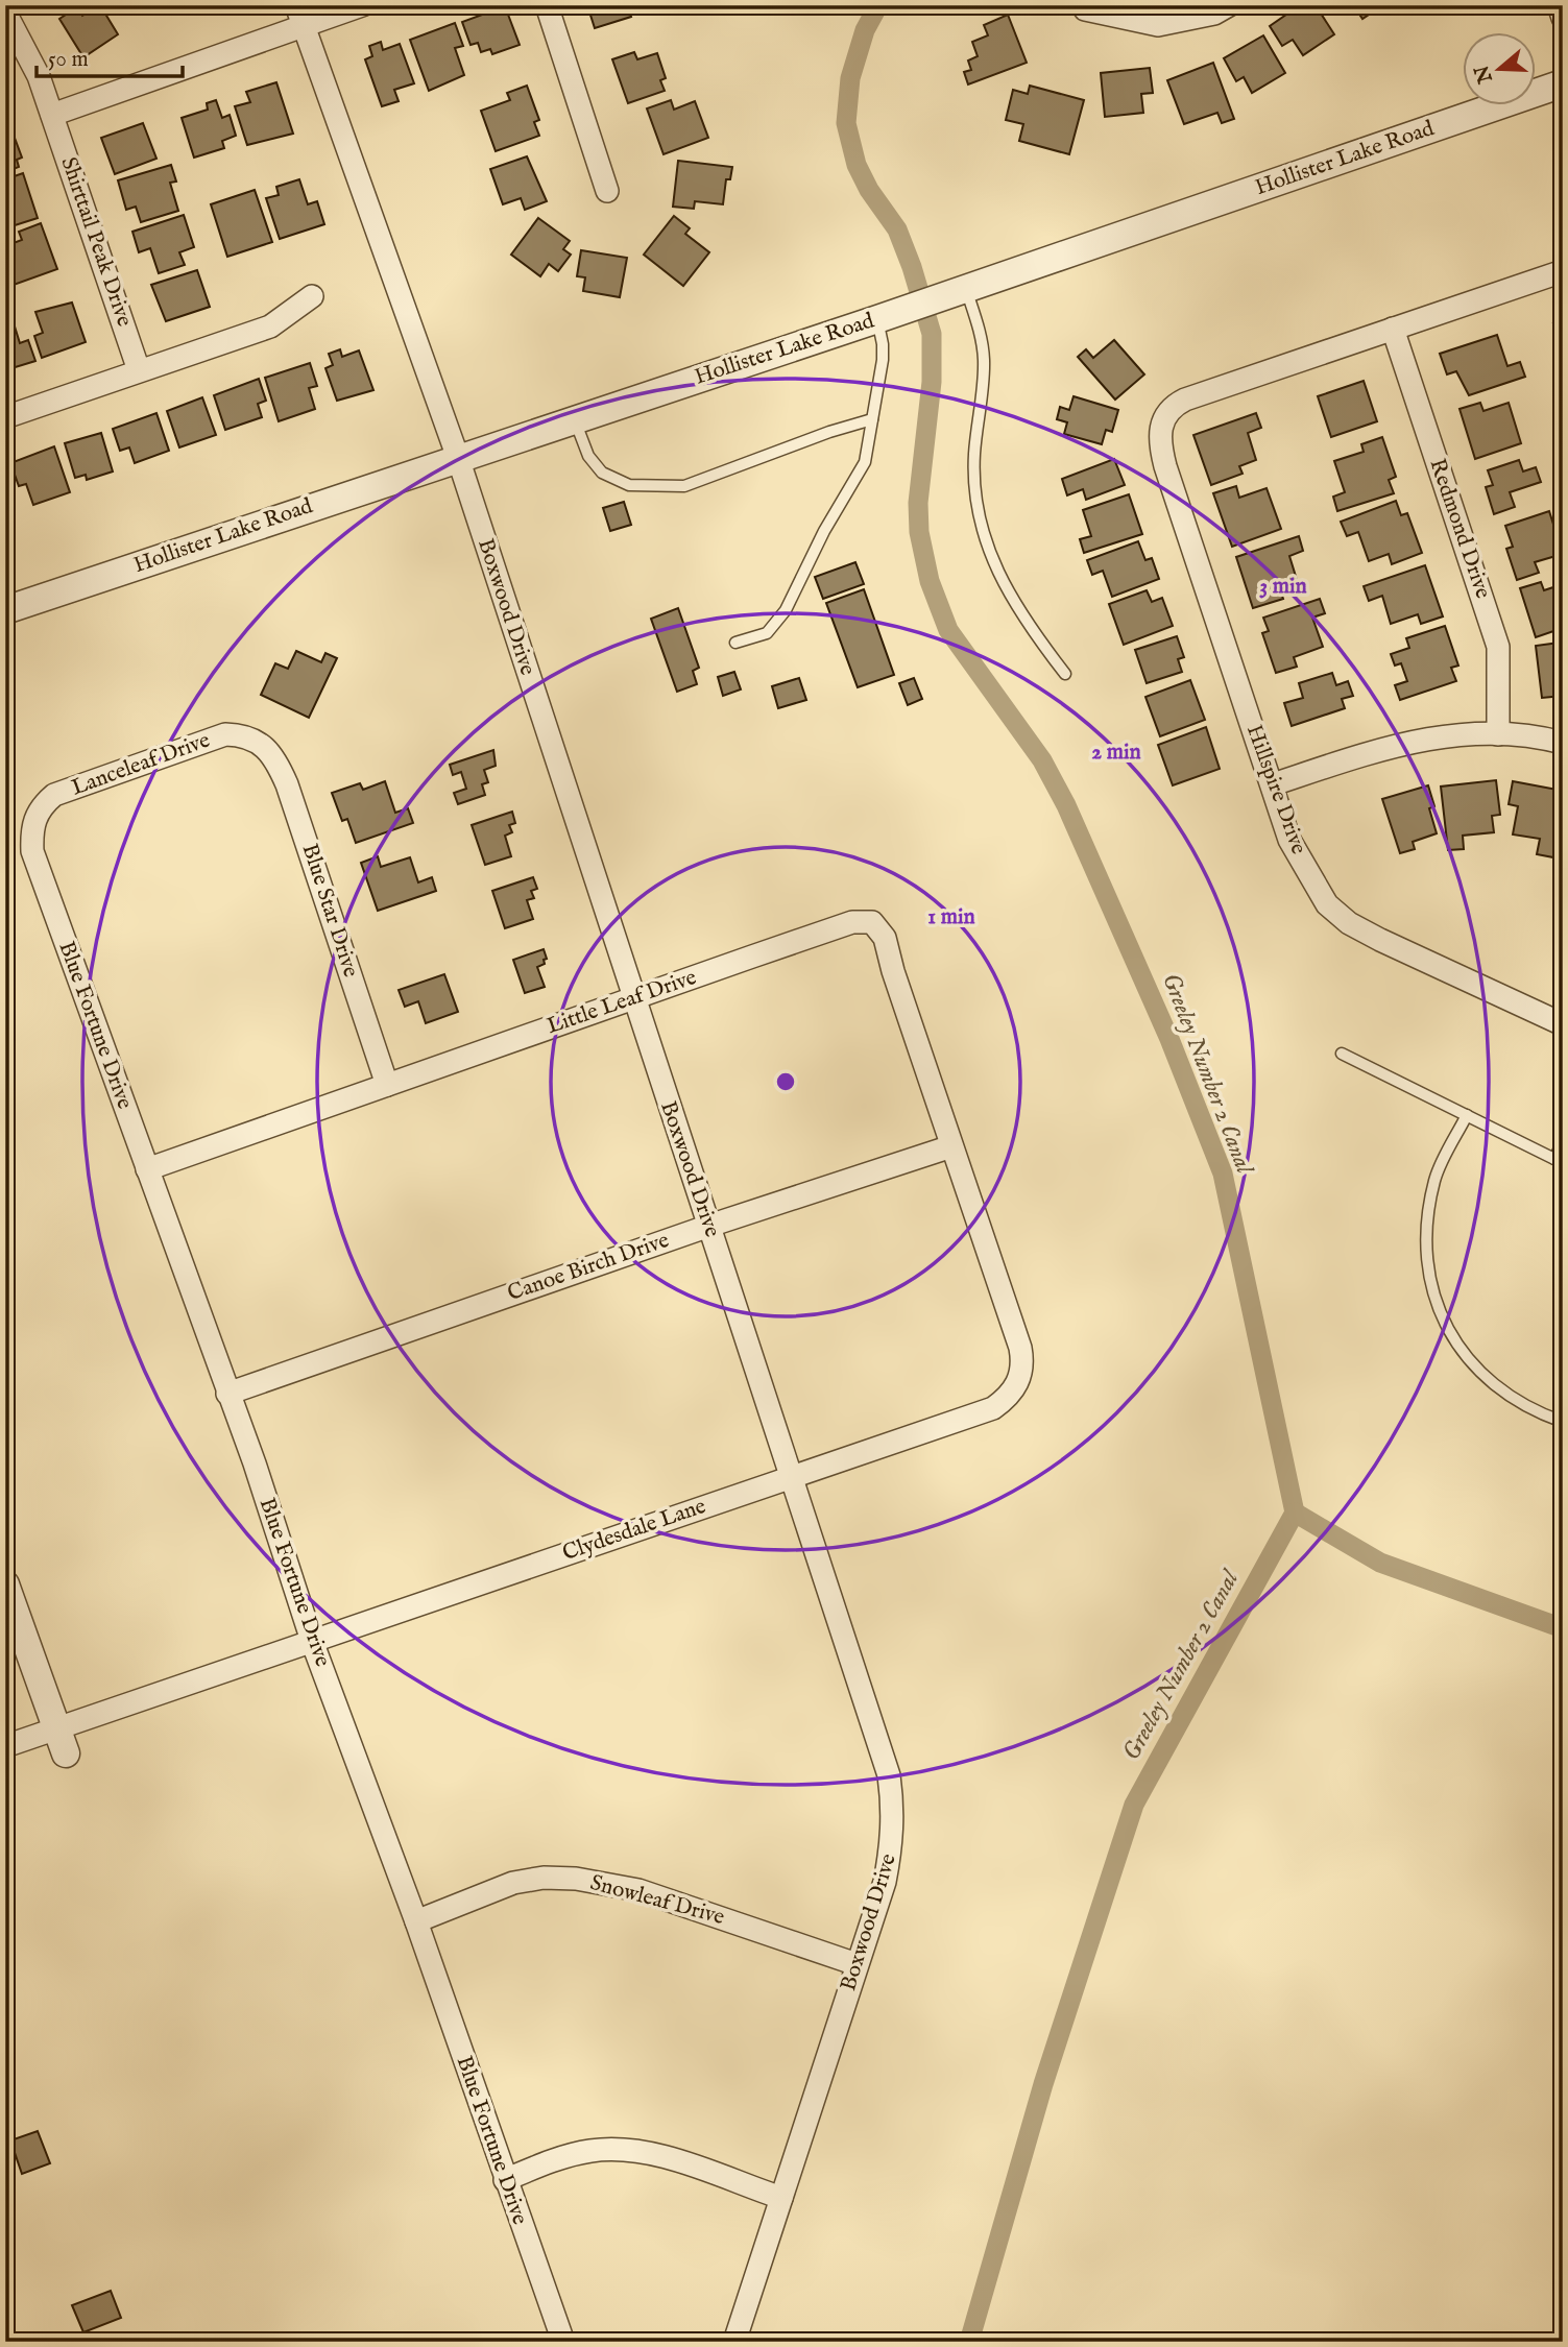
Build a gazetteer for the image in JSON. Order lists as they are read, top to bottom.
{
  "streets": {
    "street": [
      "Hollister Lake Road",
      "Shirttail Peak Drive",
      "Redmond Drive",
      "Boxwood Drive",
      "Lanceleaf Drive",
      "Hillspire Drive",
      "Blue Star Drive",
      "Little Leaf Drive",
      "Blue Fortune Drive",
      "Canoe Birch Drive",
      "Clydesdale Lane",
      "Snowleaf Drive"
    ]
  },
  "crossings": [
    ["Hollister Lake Road", "Boxwood Drive"],
    ["Redmond Drive", "Hillspire Drive"],
    ["Boxwood Drive", "Little Leaf Drive"],
    ["Boxwood Drive", "Canoe Birch Drive"],
    ["Boxwood Drive", "Clydesdale Lane"],
    ["Boxwood Drive", "Snowleaf Drive"],
    ["Lanceleaf Drive", "Blue Star Drive"],
    ["Lanceleaf Drive", "Blue Fortune Drive"],
    ["Blue Star Drive", "Little Leaf Drive"],
    ["Little Leaf Drive", "Blue Fortune Drive"],
    ["Little Leaf Drive", "Canoe Birch Drive"],
    ["Little Leaf Drive", "Clydesdale Lane"],
    ["Blue Fortune Drive", "Canoe Birch Drive"],
    ["Blue Fortune Drive", "Clydesdale Lane"],
    ["Blue Fortune Drive", "Snowleaf Drive"],
    ["Canoe Birch Drive", "Clydesdale Lane"]
  ],
  "water": ["Greeley Number 2 Canal"],
  "scale_bar": "50 m",
  "north": "left",
  "rings": ["3 min", "2 min", "1 min"]
}
